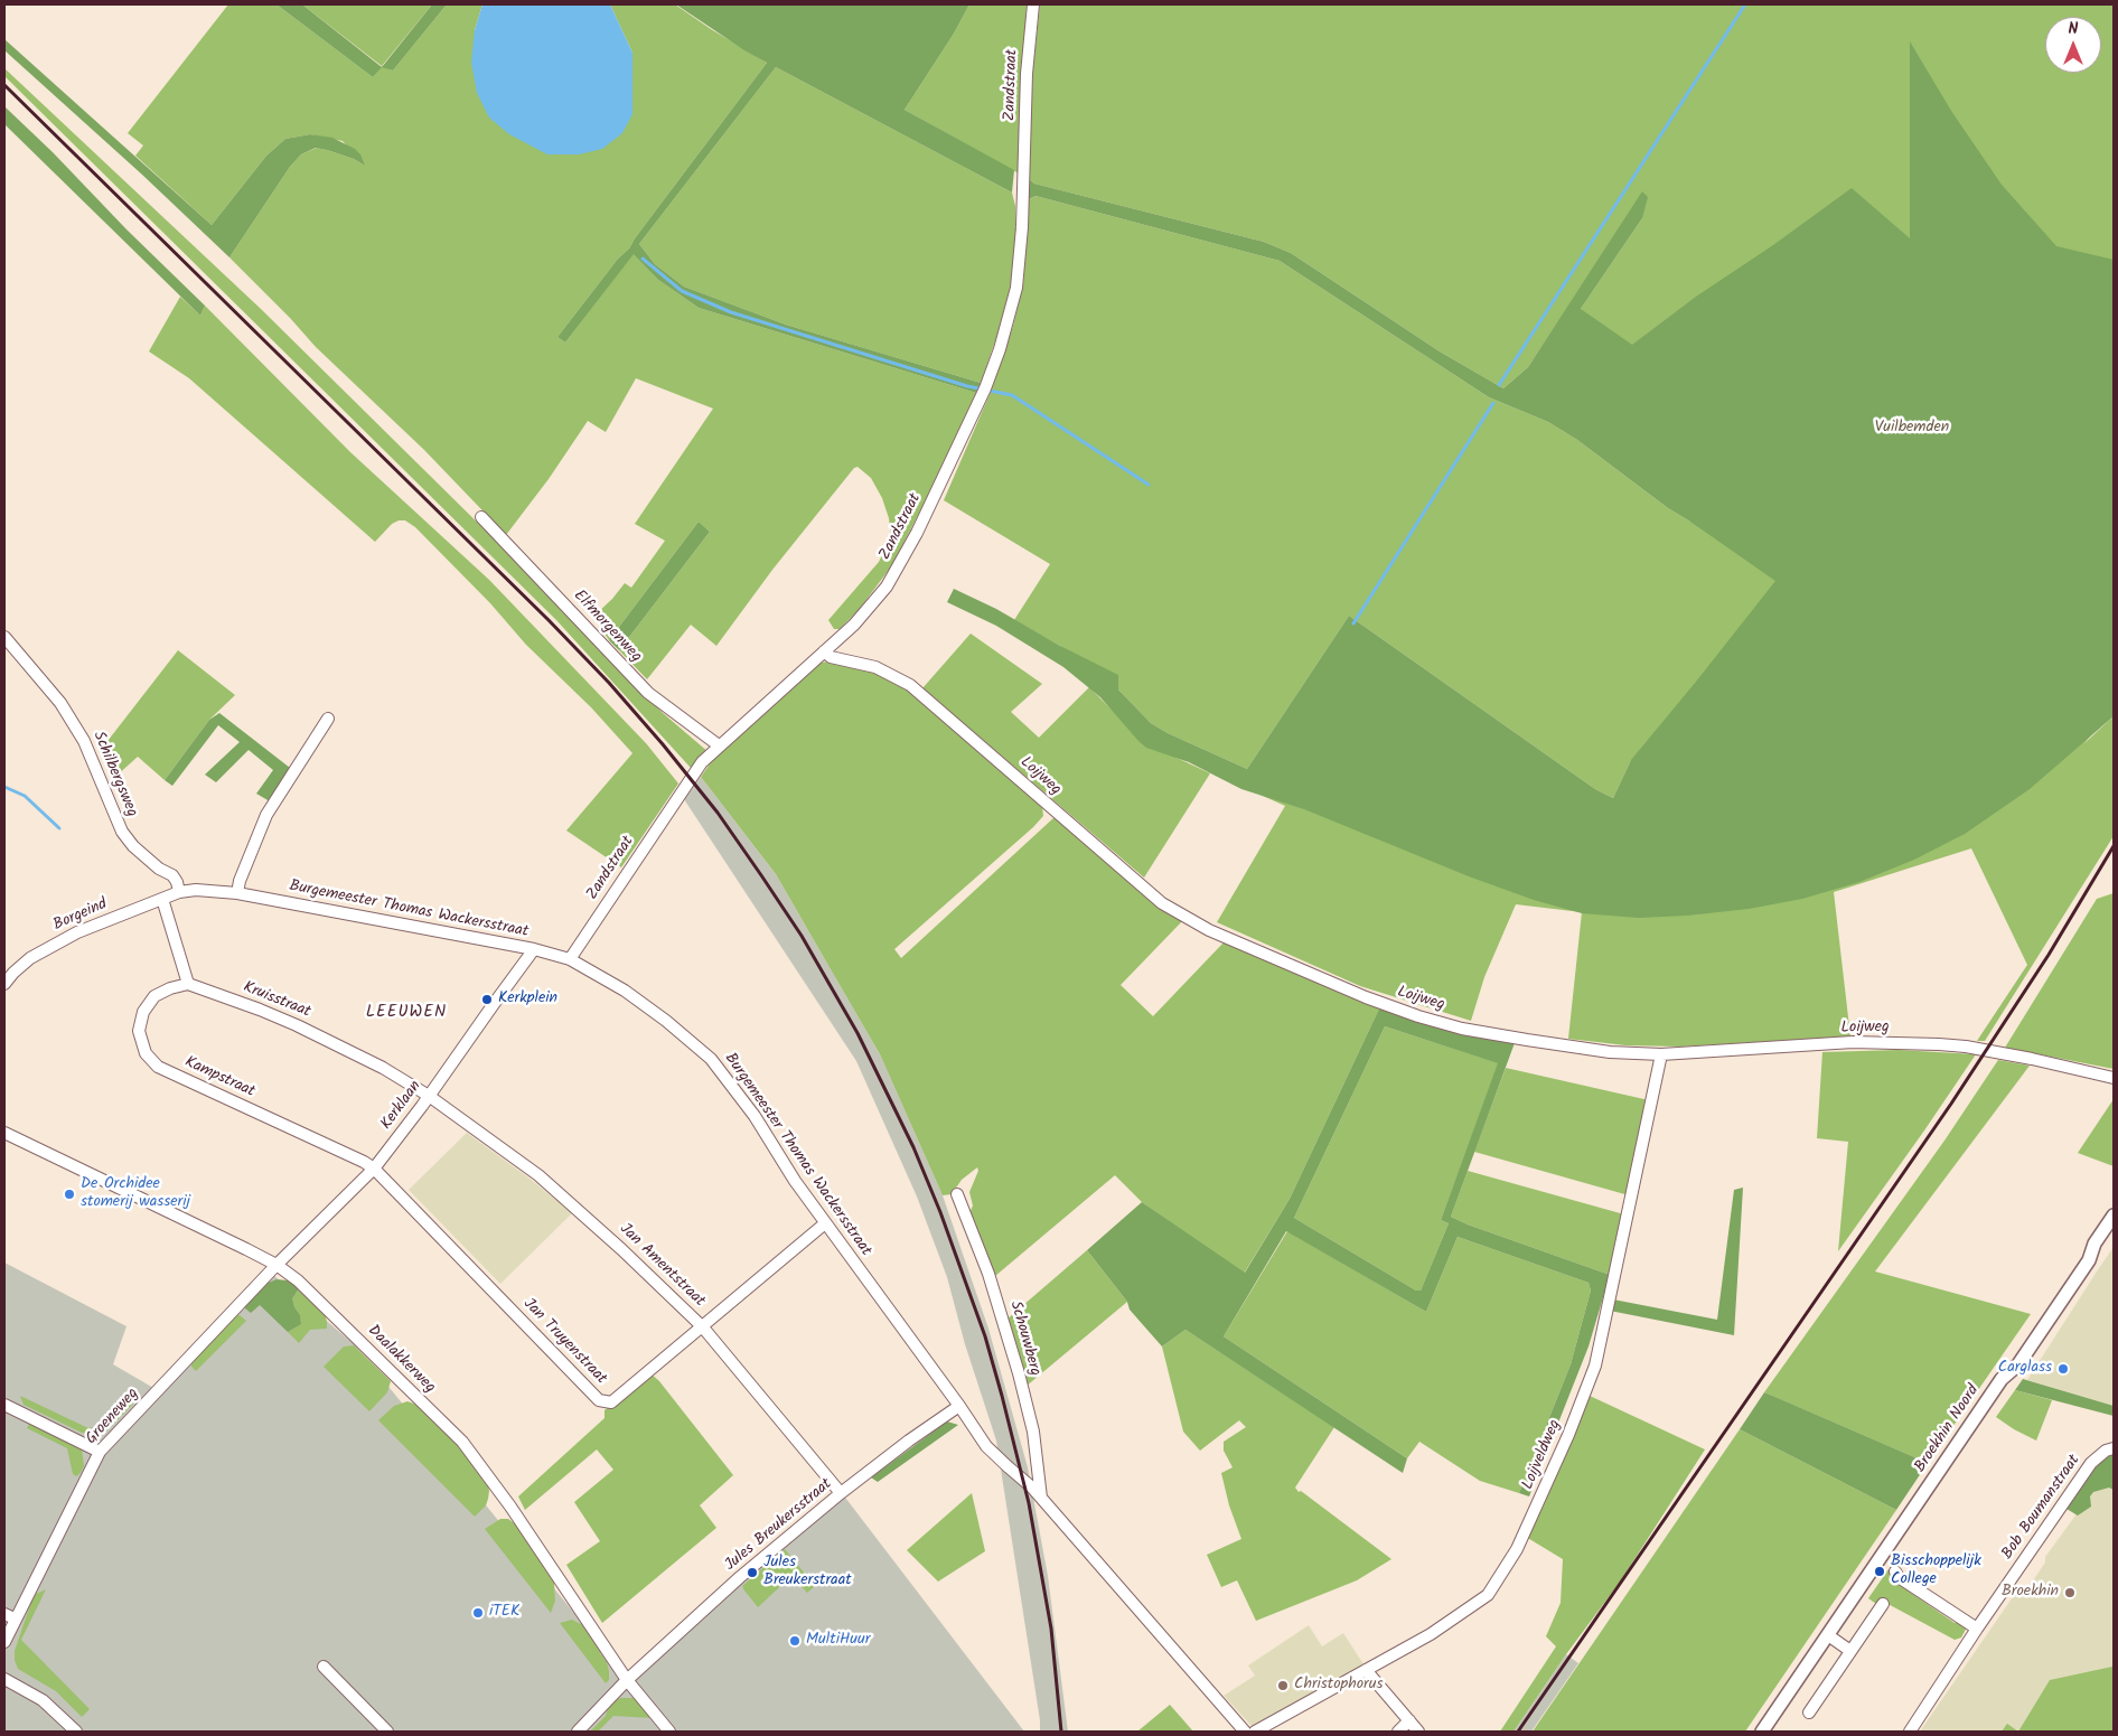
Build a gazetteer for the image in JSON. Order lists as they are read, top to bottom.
{
  "streets": {
    "street": [
      "Zandstraat",
      "Elfmorgenweg",
      "Schilbergsweg",
      "Loijweg",
      "Burgemeester Thomas Wackersstraat",
      "Borgeind",
      "Kruisstraat",
      "Kampstraat",
      "Kerklaan",
      "Jan Amentstraat",
      "Schouwberg",
      "Jan Truyenstraat",
      "Daalakkerweg",
      "Groeneweg",
      "Broekhin Noord",
      "Loijveldweg",
      "Bob Boumanstraat",
      "Jules Breukersstraat"
    ]
  },
  "crossings": [
    ["Zandstraat", "Elfmorgenweg"],
    ["Zandstraat", "Loijweg"],
    ["Zandstraat", "Burgemeester Thomas Wackersstraat"],
    ["Schilbergsweg", "Burgemeester Thomas Wackersstraat"],
    ["Schilbergsweg", "Borgeind"],
    ["Loijweg", "Loijveldweg"],
    ["Burgemeester Thomas Wackersstraat", "Borgeind"],
    ["Burgemeester Thomas Wackersstraat", "Kerklaan"],
    ["Burgemeester Thomas Wackersstraat", "Schouwberg"],
    ["Burgemeester Thomas Wackersstraat", "Jan Truyenstraat"],
    ["Burgemeester Thomas Wackersstraat", "Jules Breukersstraat"],
    ["Kruisstraat", "Kampstraat"],
    ["Kruisstraat", "Kerklaan"],
    ["Kruisstraat", "Jan Amentstraat"],
    ["Kampstraat", "Kerklaan"],
    ["Kampstraat", "Jan Truyenstraat"],
    ["Kerklaan", "Jan Amentstraat"],
    ["Kerklaan", "Jan Truyenstraat"],
    ["Kerklaan", "Daalakkerweg"],
    ["Kerklaan", "Groeneweg"],
    ["Jan Amentstraat", "Jan Truyenstraat"],
    ["Jan Amentstraat", "Jules Breukersstraat"],
    ["Daalakkerweg", "Groeneweg"],
    ["Daalakkerweg", "Jules Breukersstraat"]
  ],
  "districts": ["LEEUWEN"],
  "parks": ["Vuilbemden"],
  "places": [
    "Kerkplein",
    "De Orchidee stomerij wasserij",
    "Carglass",
    "Bisschoppelijk College",
    "Jules Breukerstraat",
    "Broekhin",
    "iTEK",
    "MultiHuur",
    "Christophorus"
  ],
  "north": "top"
}
